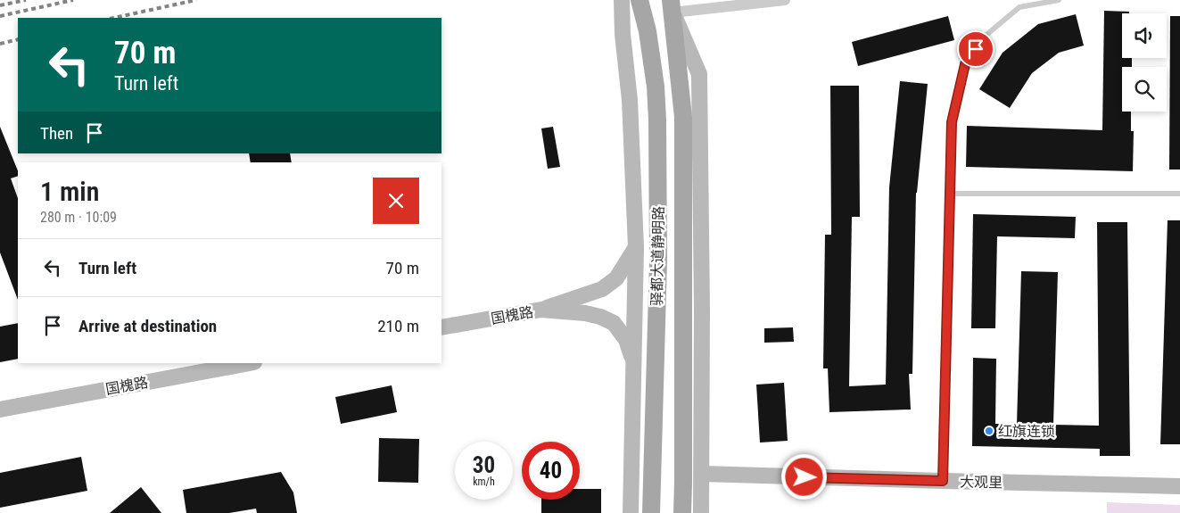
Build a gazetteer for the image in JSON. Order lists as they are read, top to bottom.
{
  "streets": {
    "main road": ["驿都大道静明路"],
    "street": ["国槐路", "大观里"]
  },
  "places": ["红旗连锁"],
  "page": {
    "turn": ["70 m", "Turn left"],
    "then": "Then",
    "heading": ["1 min", "280 m · 10:09"],
    "list": [
      {
        "name": "Turn left",
        "value": "70 m"
      },
      {
        "name": "Arrive at destination",
        "value": "210 m"
      }
    ],
    "speed": "30 km/h",
    "limit": "40"
  }
}
